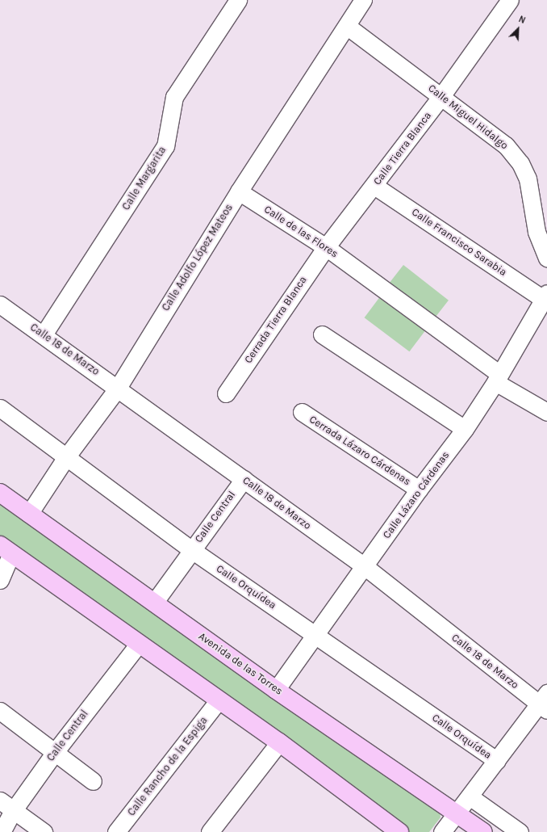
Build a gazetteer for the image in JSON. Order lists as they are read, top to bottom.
{
  "streets": {
    "main road": ["Avenida de las Torres"],
    "street": [
      "Calle Miguel Hidalgo",
      "Calle Tierra Blanca",
      "Calle Margarita",
      "Calle de las Flores",
      "Calle Francisco Sarabia",
      "Calle Adolfo López Mateos",
      "Cerrada Tierra Blanca",
      "Calle 18 de Marzo",
      "Cerrada Lázaro Cárdenas",
      "Calle Lázaro Cárdenas",
      "Calle Central",
      "Calle Orquídea",
      "Calle Rancho de la Espiga"
    ]
  },
  "crossings": [
    ["Calle Miguel Hidalgo", "Calle Tierra Blanca"],
    ["Calle Miguel Hidalgo", "Calle Adolfo López Mateos"],
    ["Calle Tierra Blanca", "Calle de las Flores"],
    ["Calle Tierra Blanca", "Calle Francisco Sarabia"],
    ["Calle Tierra Blanca", "Cerrada Tierra Blanca"],
    ["Calle Margarita", "Calle 18 de Marzo"],
    ["Calle de las Flores", "Calle Adolfo López Mateos"],
    ["Calle de las Flores", "Cerrada Tierra Blanca"],
    ["Calle de las Flores", "Calle Lázaro Cárdenas"],
    ["Calle Francisco Sarabia", "Calle Lázaro Cárdenas"],
    ["Calle Adolfo López Mateos", "Calle 18 de Marzo"],
    ["Calle Adolfo López Mateos", "Calle Orquídea"],
    ["Calle Adolfo López Mateos", "Avenida de las Torres"],
    ["Calle 18 de Marzo", "Calle Lázaro Cárdenas"],
    ["Calle 18 de Marzo", "Calle Central"],
    ["Cerrada Lázaro Cárdenas", "Calle Lázaro Cárdenas"],
    ["Calle Lázaro Cárdenas", "Calle Orquídea"],
    ["Calle Lázaro Cárdenas", "Avenida de las Torres"],
    ["Calle Central", "Calle Orquídea"],
    ["Calle Central", "Avenida de las Torres"]
  ],
  "north": "top right"
}
